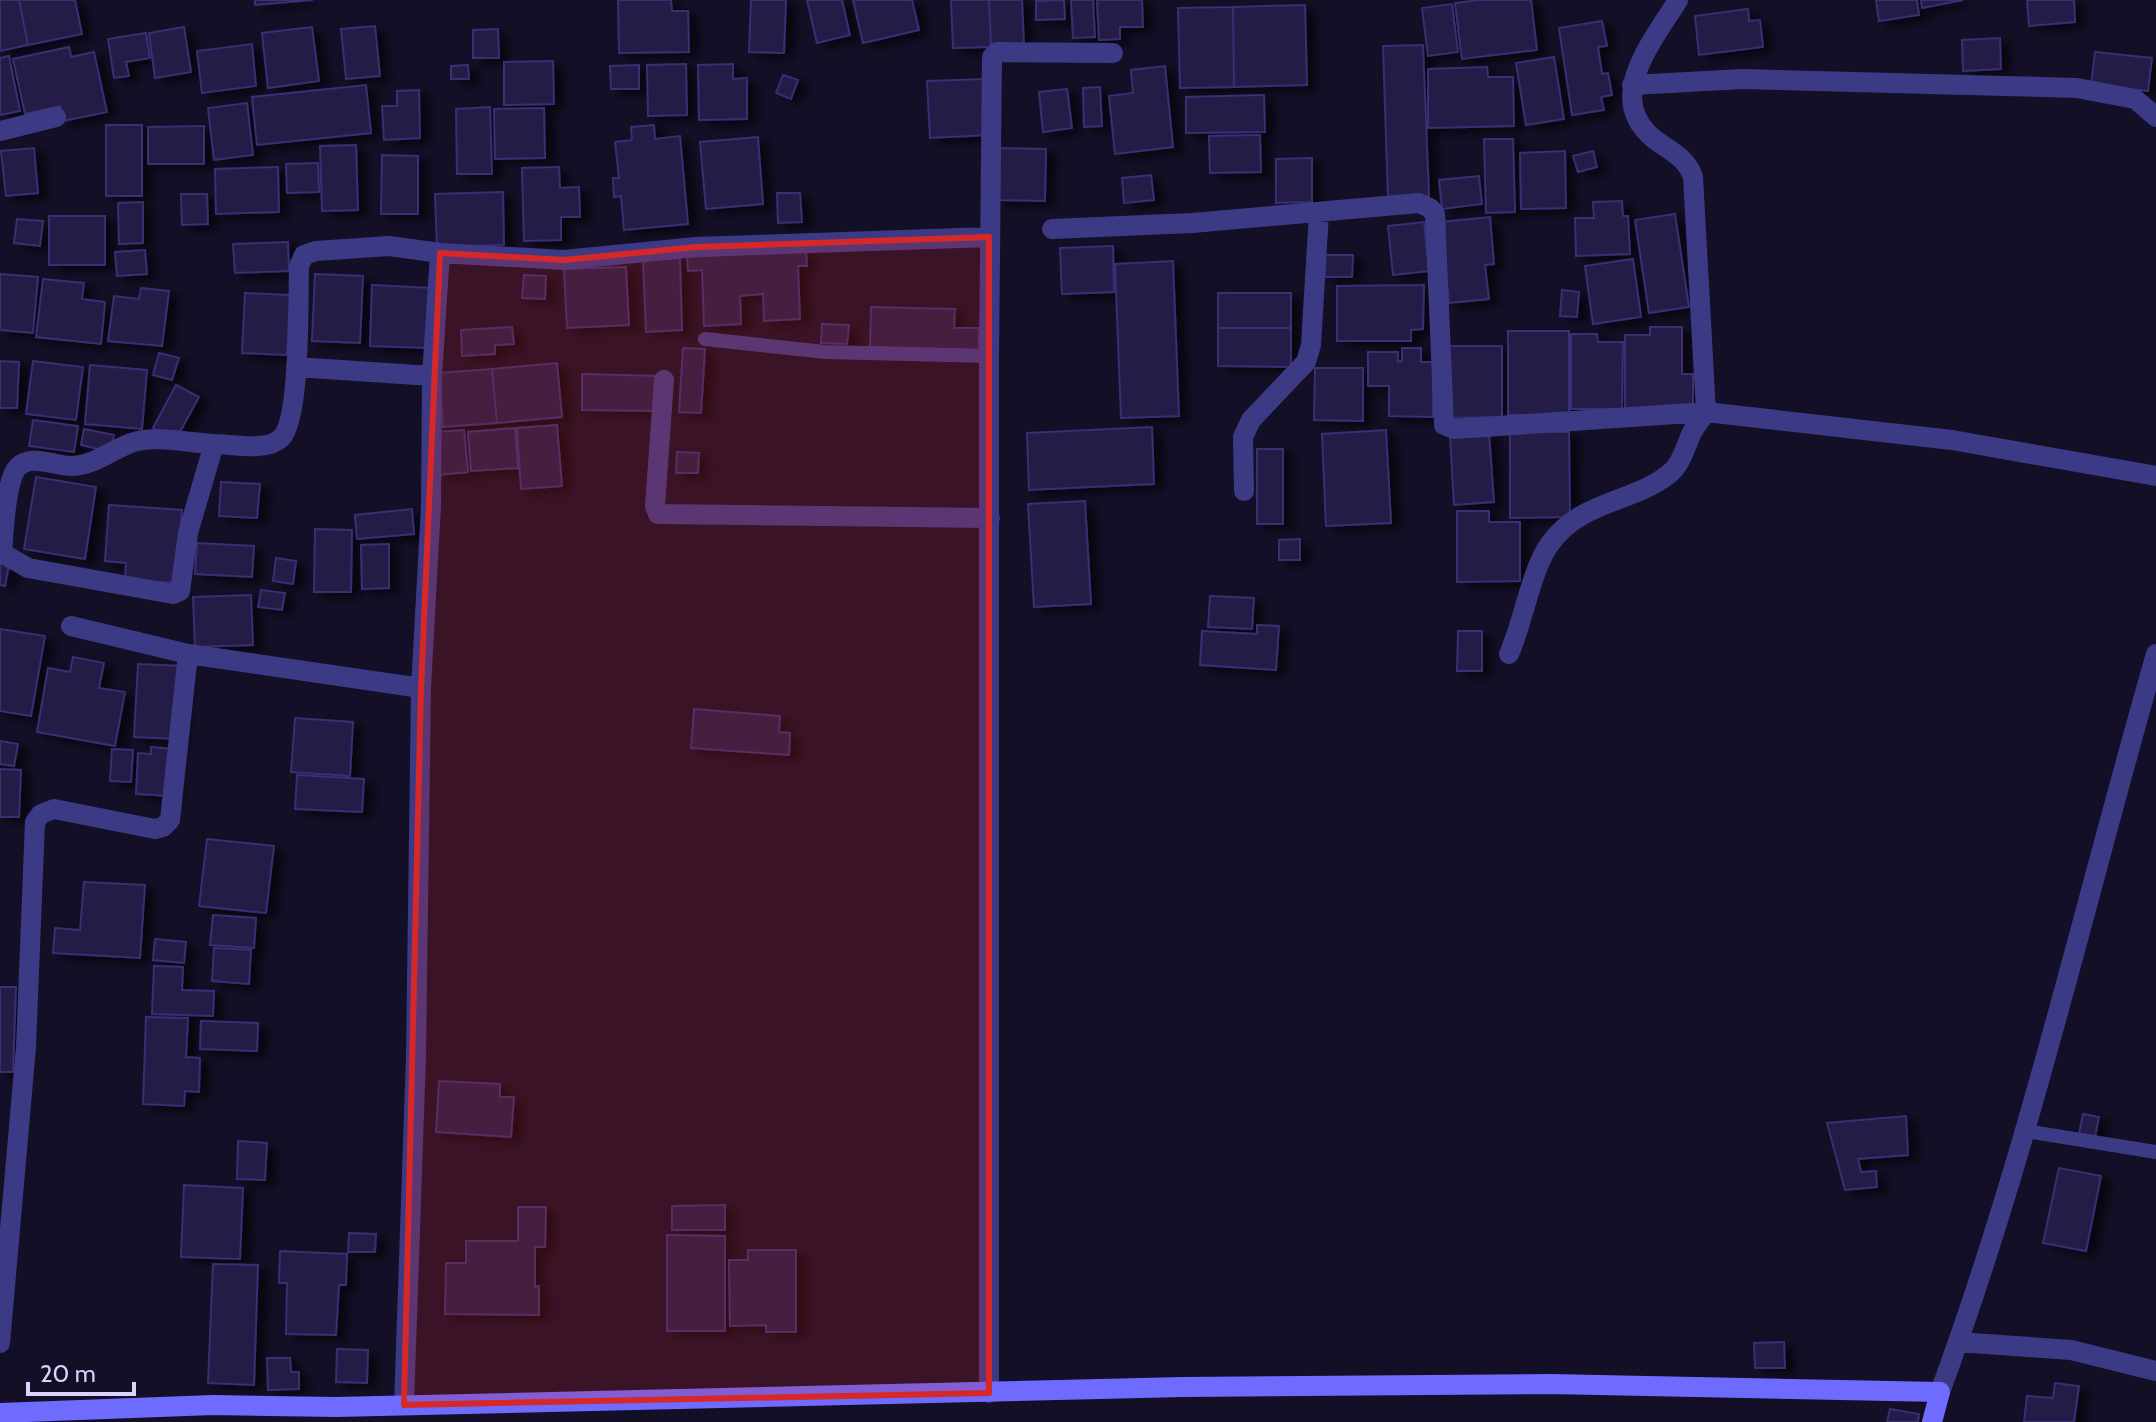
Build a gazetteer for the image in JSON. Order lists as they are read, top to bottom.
{
  "scale_bar": "20 m"
}
